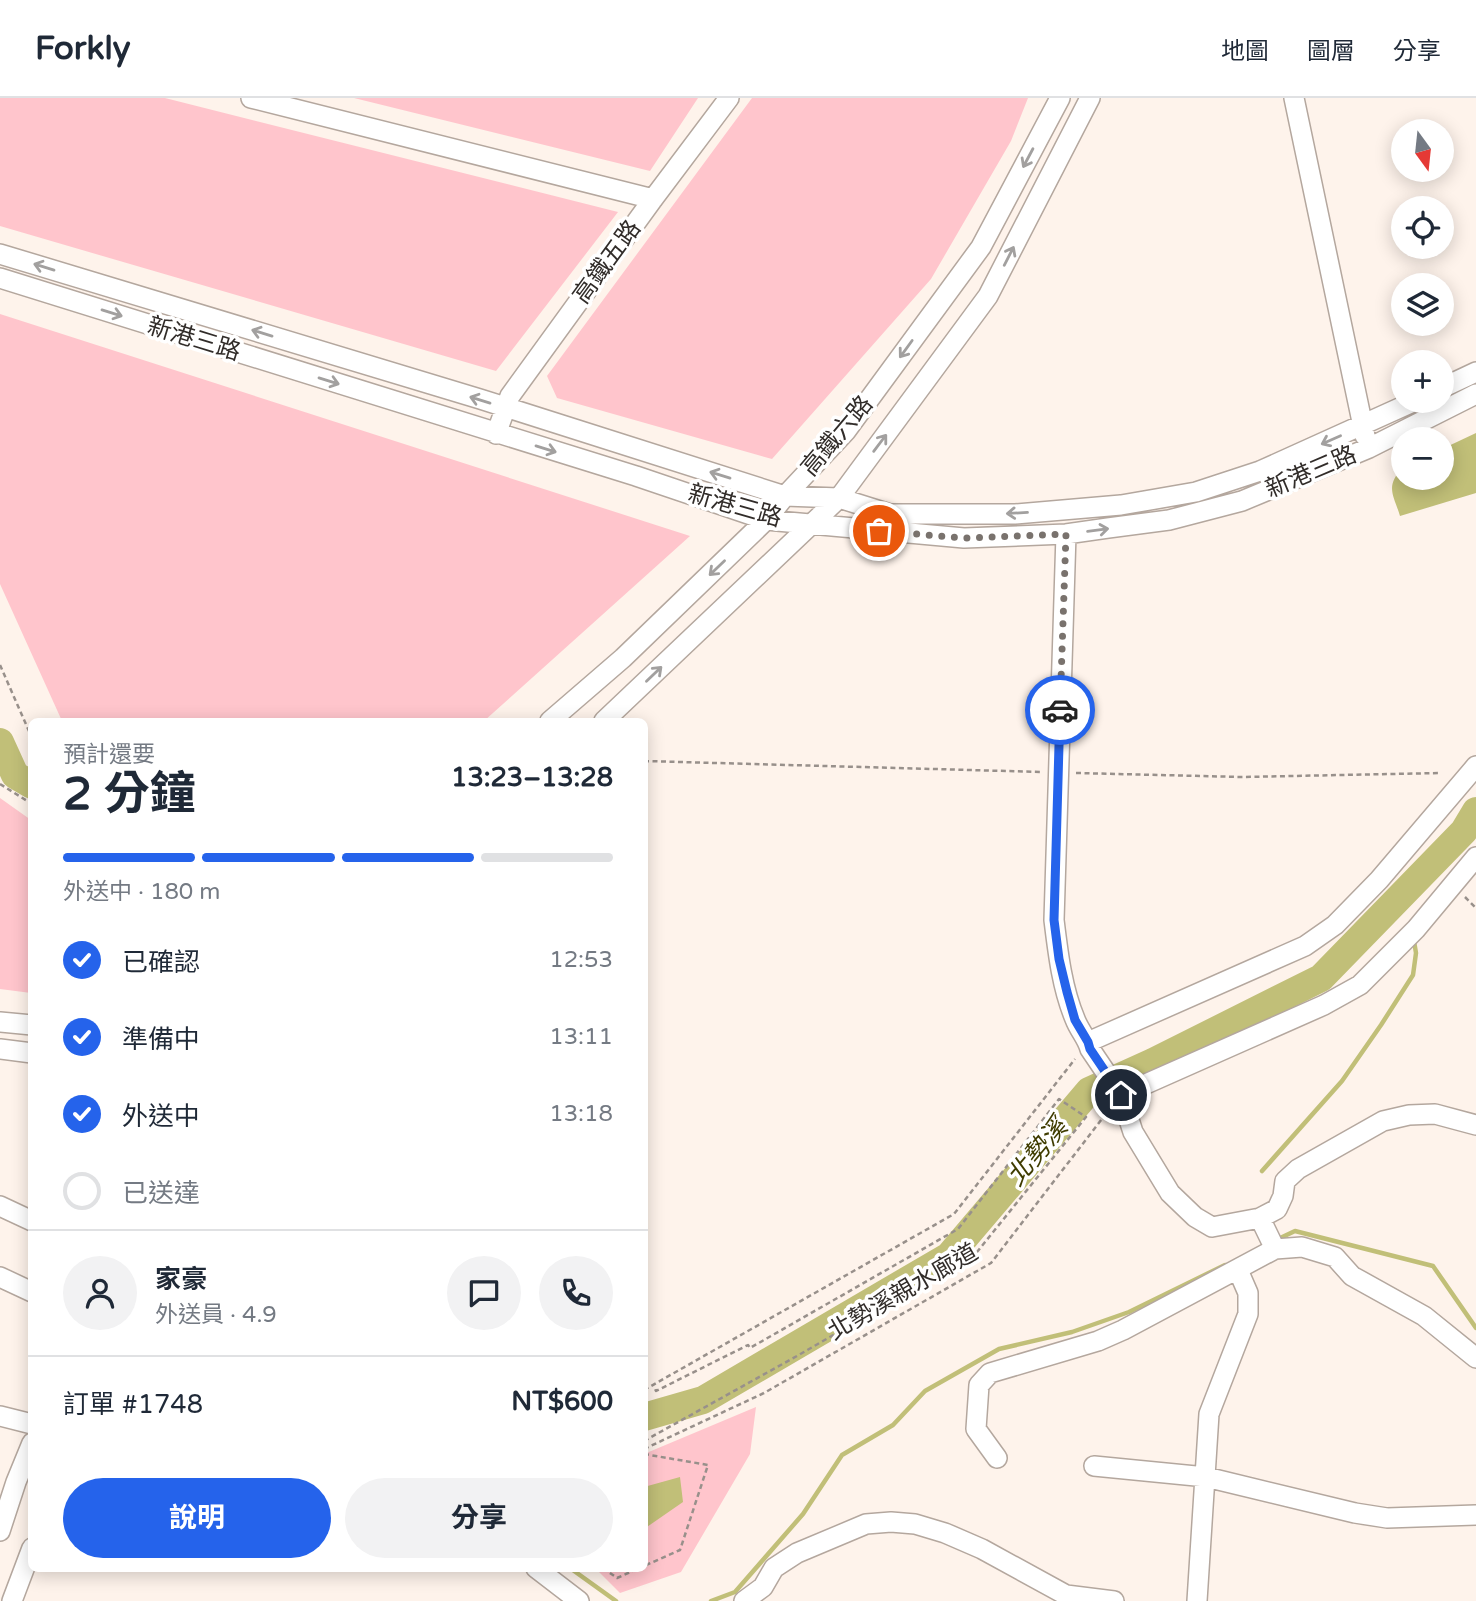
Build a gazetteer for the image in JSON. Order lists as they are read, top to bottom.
{
  "streets": {
    "street": ["高鐵五路", "新港三路", "高鐵六路"],
    "path": ["北勢溪親水廊道"]
  },
  "crossings": [
    ["高鐵五路", "新港三路"],
    ["新港三路", "高鐵六路"]
  ],
  "water": ["北勢溪"],
  "north": "bottom",
  "page": {
    "header": "Forkly",
    "nav": ["地圖", "圖層", "分享"],
    "map_buttons": ["+", "−"],
    "heading": ["2 分鐘", "預計還要", "13:23–13:28"],
    "panel": [
      "家豪",
      "外送員 · 4.9",
      "訂單 #1748",
      "NT$600"
    ],
    "bar": "外送中 · 180 m",
    "list": [
      ["已確認", "12:53"],
      ["準備中", "13:11"],
      ["外送中", "13:18"],
      "已送達"
    ],
    "buttons": ["說明", "分享"]
  }
}
